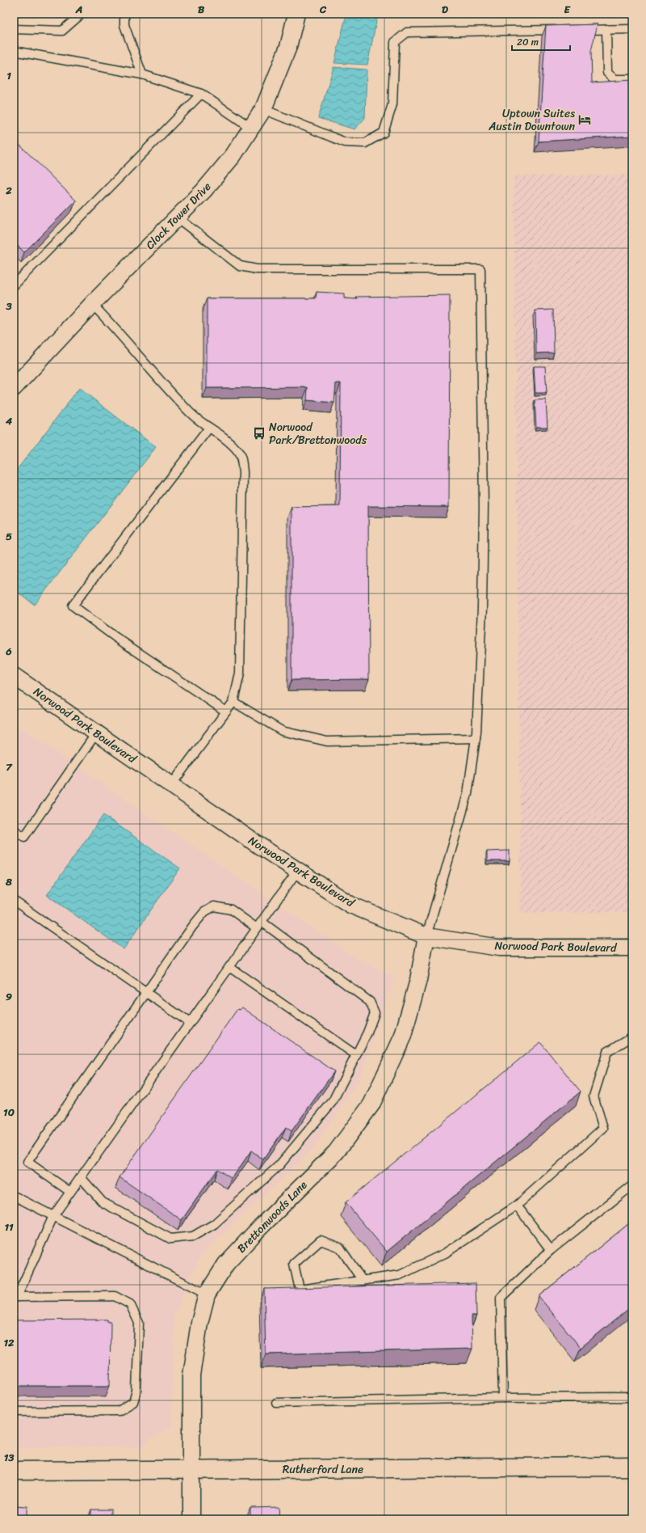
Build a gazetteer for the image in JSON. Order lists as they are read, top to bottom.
{
  "streets": {
    "street": [
      "Clock Tower Drive",
      "Norwood Park Boulevard",
      "Brettonwoods Lane",
      "Rutherford Lane"
    ]
  },
  "crossings": [
    ["Norwood Park Boulevard", "Brettonwoods Lane"],
    ["Brettonwoods Lane", "Rutherford Lane"]
  ],
  "places": {
    "hotel": ["Uptown Suites Austin Downtown"],
    "bus stop": ["Norwood Park/Brettonwoods"]
  },
  "scale_bar": "20 m",
  "grid": {
    "columns": [
      "A",
      "B",
      "C",
      "D",
      "E"
    ],
    "rows": [
      "1",
      "2",
      "3",
      "4",
      "5",
      "6",
      "7",
      "8",
      "9",
      "10",
      "11",
      "12",
      "13"
    ]
  }
}
